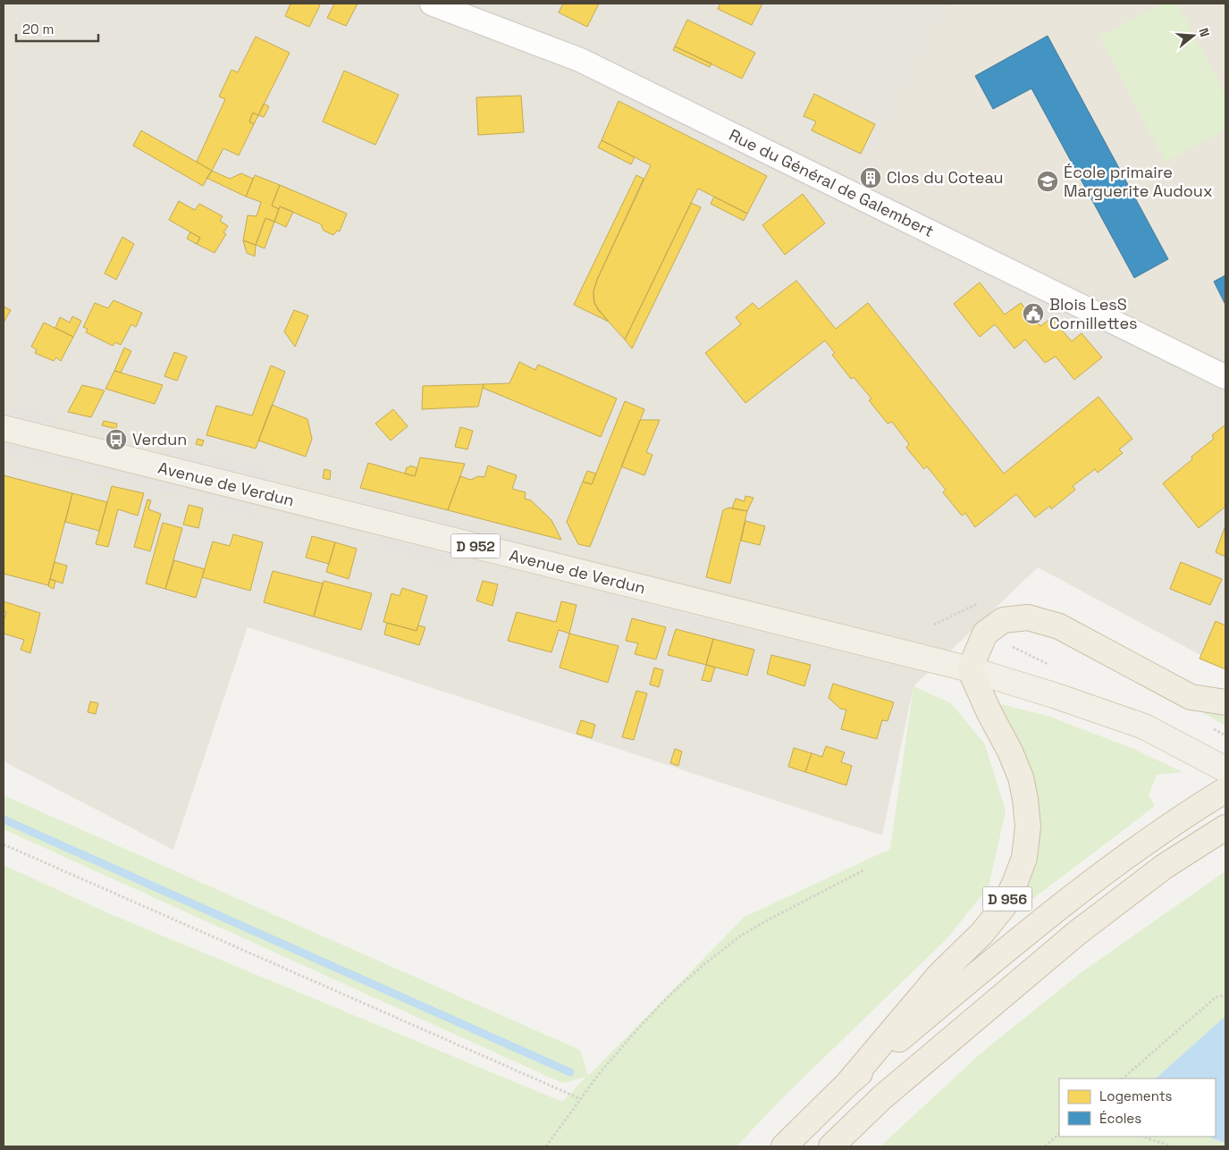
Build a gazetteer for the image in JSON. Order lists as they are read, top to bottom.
{
  "streets": {
    "highway": ["D 956"],
    "main road": ["Avenue de Verdun", "D 952"],
    "street": ["Rue du Général de Galembert"]
  },
  "crossings": [
    ["Avenue de Verdun", "D 956"]
  ],
  "places": {
    "building": ["Clos du Coteau"],
    "school or university": ["École primaire Marguerite Audoux"],
    "public building": ["Blois LesS Cornillettes"],
    "bus stop": ["Verdun"]
  },
  "legend": ["Logements", "Écoles"],
  "scale_bar": "20 m",
  "north": "right"
}
